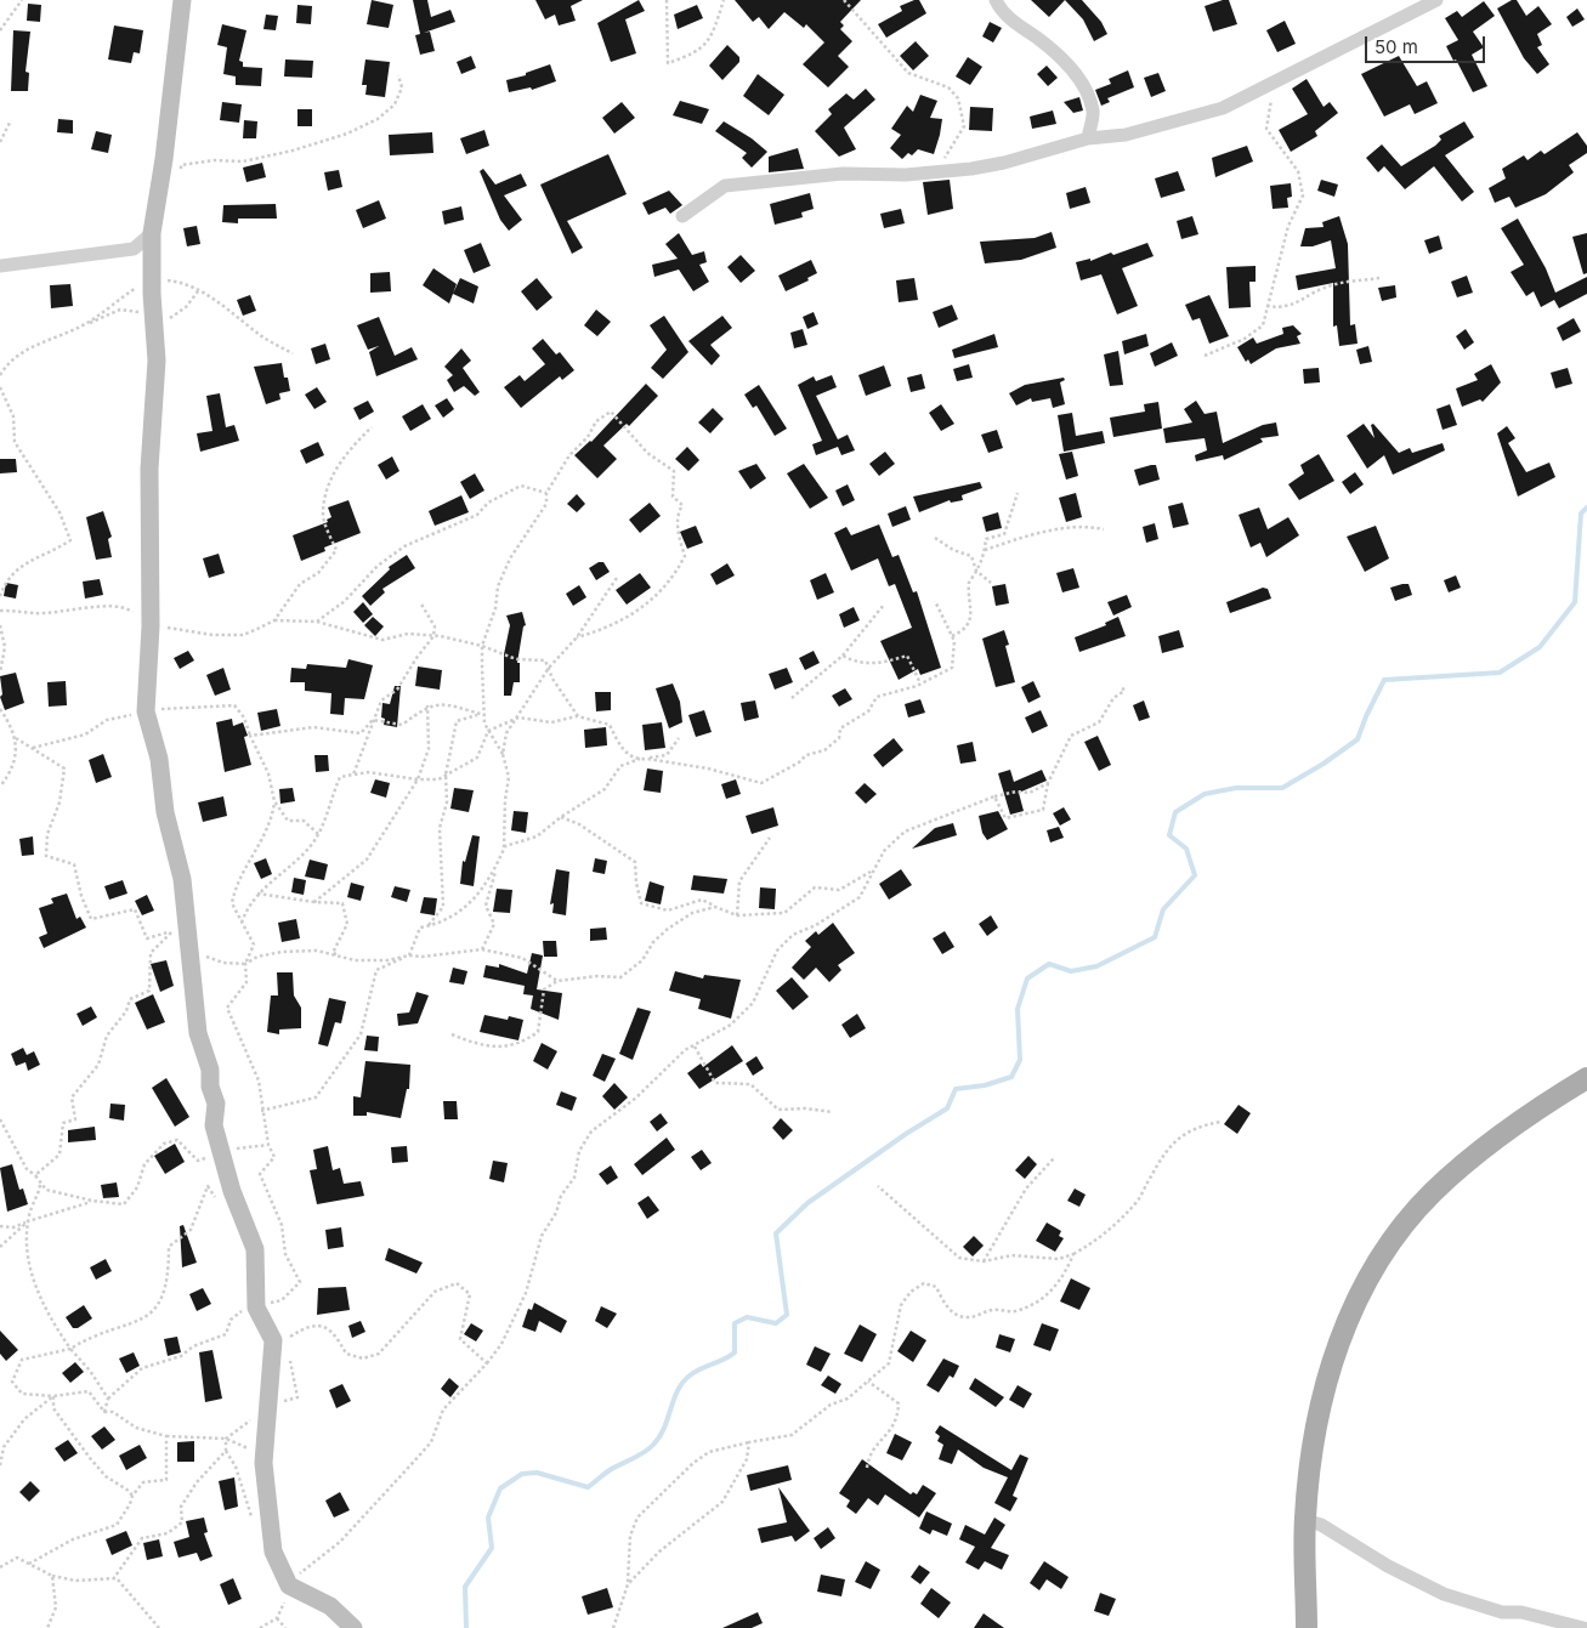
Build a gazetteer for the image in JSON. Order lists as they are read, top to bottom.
{
  "scale_bar": "50 m"
}
